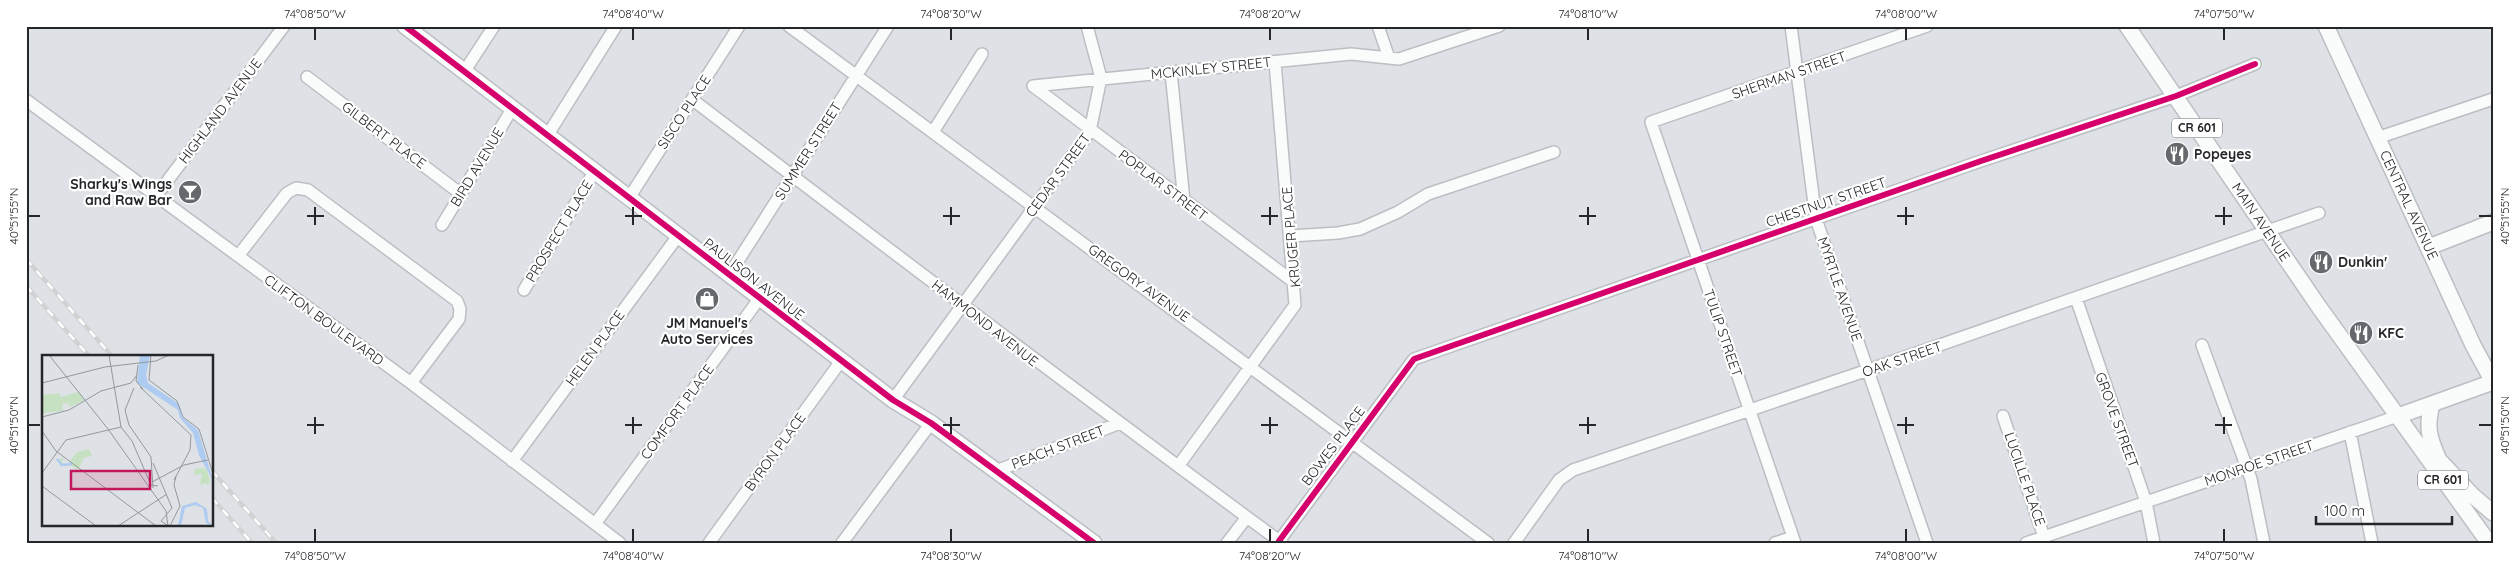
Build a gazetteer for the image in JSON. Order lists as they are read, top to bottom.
{
  "streets": {
    "main road": [
      "CR 601",
      "CENTRAL AVENUE",
      "MAIN AVENUE",
      "PAULISON AVENUE",
      "MONROE STREET"
    ],
    "street": [
      "MCKINLEY STREET",
      "SHERMAN STREET",
      "HIGHLAND AVENUE",
      "SISCO PLACE",
      "GILBERT PLACE",
      "SUMMER STREET",
      "BIRD AVENUE",
      "CEDAR STREET",
      "POPLAR STREET",
      "CHESTNUT STREET",
      "PROSPECT PLACE",
      "KRUGER PLACE",
      "GREGORY AVENUE",
      "MYRTLE AVENUE",
      "CLIFTON BOULEVARD",
      "HAMMOND AVENUE",
      "TULIP STREET",
      "HELEN PLACE",
      "OAK STREET",
      "COMFORT PLACE",
      "GROVE STREET",
      "BOWES PLACE",
      "PEACH STREET",
      "BYRON PLACE",
      "LUCILLE PLACE"
    ]
  },
  "crossings": [
    ["MCKINLEY STREET", "CEDAR STREET"],
    ["MCKINLEY STREET", "POPLAR STREET"],
    ["MCKINLEY STREET", "KRUGER PLACE"],
    ["SHERMAN STREET", "MYRTLE AVENUE"],
    ["SHERMAN STREET", "TULIP STREET"],
    ["HIGHLAND AVENUE", "CLIFTON BOULEVARD"],
    ["SISCO PLACE", "PAULISON AVENUE"],
    ["SISCO PLACE", "HAMMOND AVENUE"],
    ["GILBERT PLACE", "BIRD AVENUE"],
    ["SUMMER STREET", "PAULISON AVENUE"],
    ["SUMMER STREET", "GREGORY AVENUE"],
    ["SUMMER STREET", "HAMMOND AVENUE"],
    ["BIRD AVENUE", "PAULISON AVENUE"],
    ["CEDAR STREET", "POPLAR STREET"],
    ["CEDAR STREET", "PAULISON AVENUE"],
    ["CEDAR STREET", "GREGORY AVENUE"],
    ["CEDAR STREET", "HAMMOND AVENUE"],
    ["POPLAR STREET", "KRUGER PLACE"],
    ["CHESTNUT STREET", "MAIN AVENUE"],
    ["CHESTNUT STREET", "MYRTLE AVENUE"],
    ["CHESTNUT STREET", "TULIP STREET"],
    ["CHESTNUT STREET", "BOWES PLACE"],
    ["CENTRAL AVENUE", "MONROE STREET"],
    ["MAIN AVENUE", "OAK STREET"],
    ["MAIN AVENUE", "MONROE STREET"],
    ["PROSPECT PLACE", "PAULISON AVENUE"],
    ["KRUGER PLACE", "GREGORY AVENUE"],
    ["KRUGER PLACE", "HAMMOND AVENUE"],
    ["PAULISON AVENUE", "HELEN PLACE"],
    ["PAULISON AVENUE", "COMFORT PLACE"],
    ["PAULISON AVENUE", "PEACH STREET"],
    ["PAULISON AVENUE", "BYRON PLACE"],
    ["GREGORY AVENUE", "BOWES PLACE"],
    ["MYRTLE AVENUE", "OAK STREET"],
    ["CLIFTON BOULEVARD", "HELEN PLACE"],
    ["CLIFTON BOULEVARD", "COMFORT PLACE"],
    ["HAMMOND AVENUE", "BOWES PLACE"],
    ["HAMMOND AVENUE", "PEACH STREET"],
    ["TULIP STREET", "OAK STREET"],
    ["OAK STREET", "GROVE STREET"],
    ["GROVE STREET", "MONROE STREET"],
    ["MONROE STREET", "LUCILLE PLACE"]
  ],
  "places": {
    "restaurant": ["Popeyes", "Dunkin'", "KFC"],
    "bar": ["Sharky's Wings and Raw Bar"],
    "shop": ["JM Manuel's Auto Services"]
  },
  "scale_bar": "100 m",
  "coordinates": [
    "74°08'50\"W",
    "74°08'40\"W",
    "74°08'30\"W",
    "74°08'20\"W",
    "74°08'10\"W",
    "74°08'00\"W",
    "74°07'50\"W",
    "40°51'55\"N",
    "40°51'50\"N"
  ]
}
